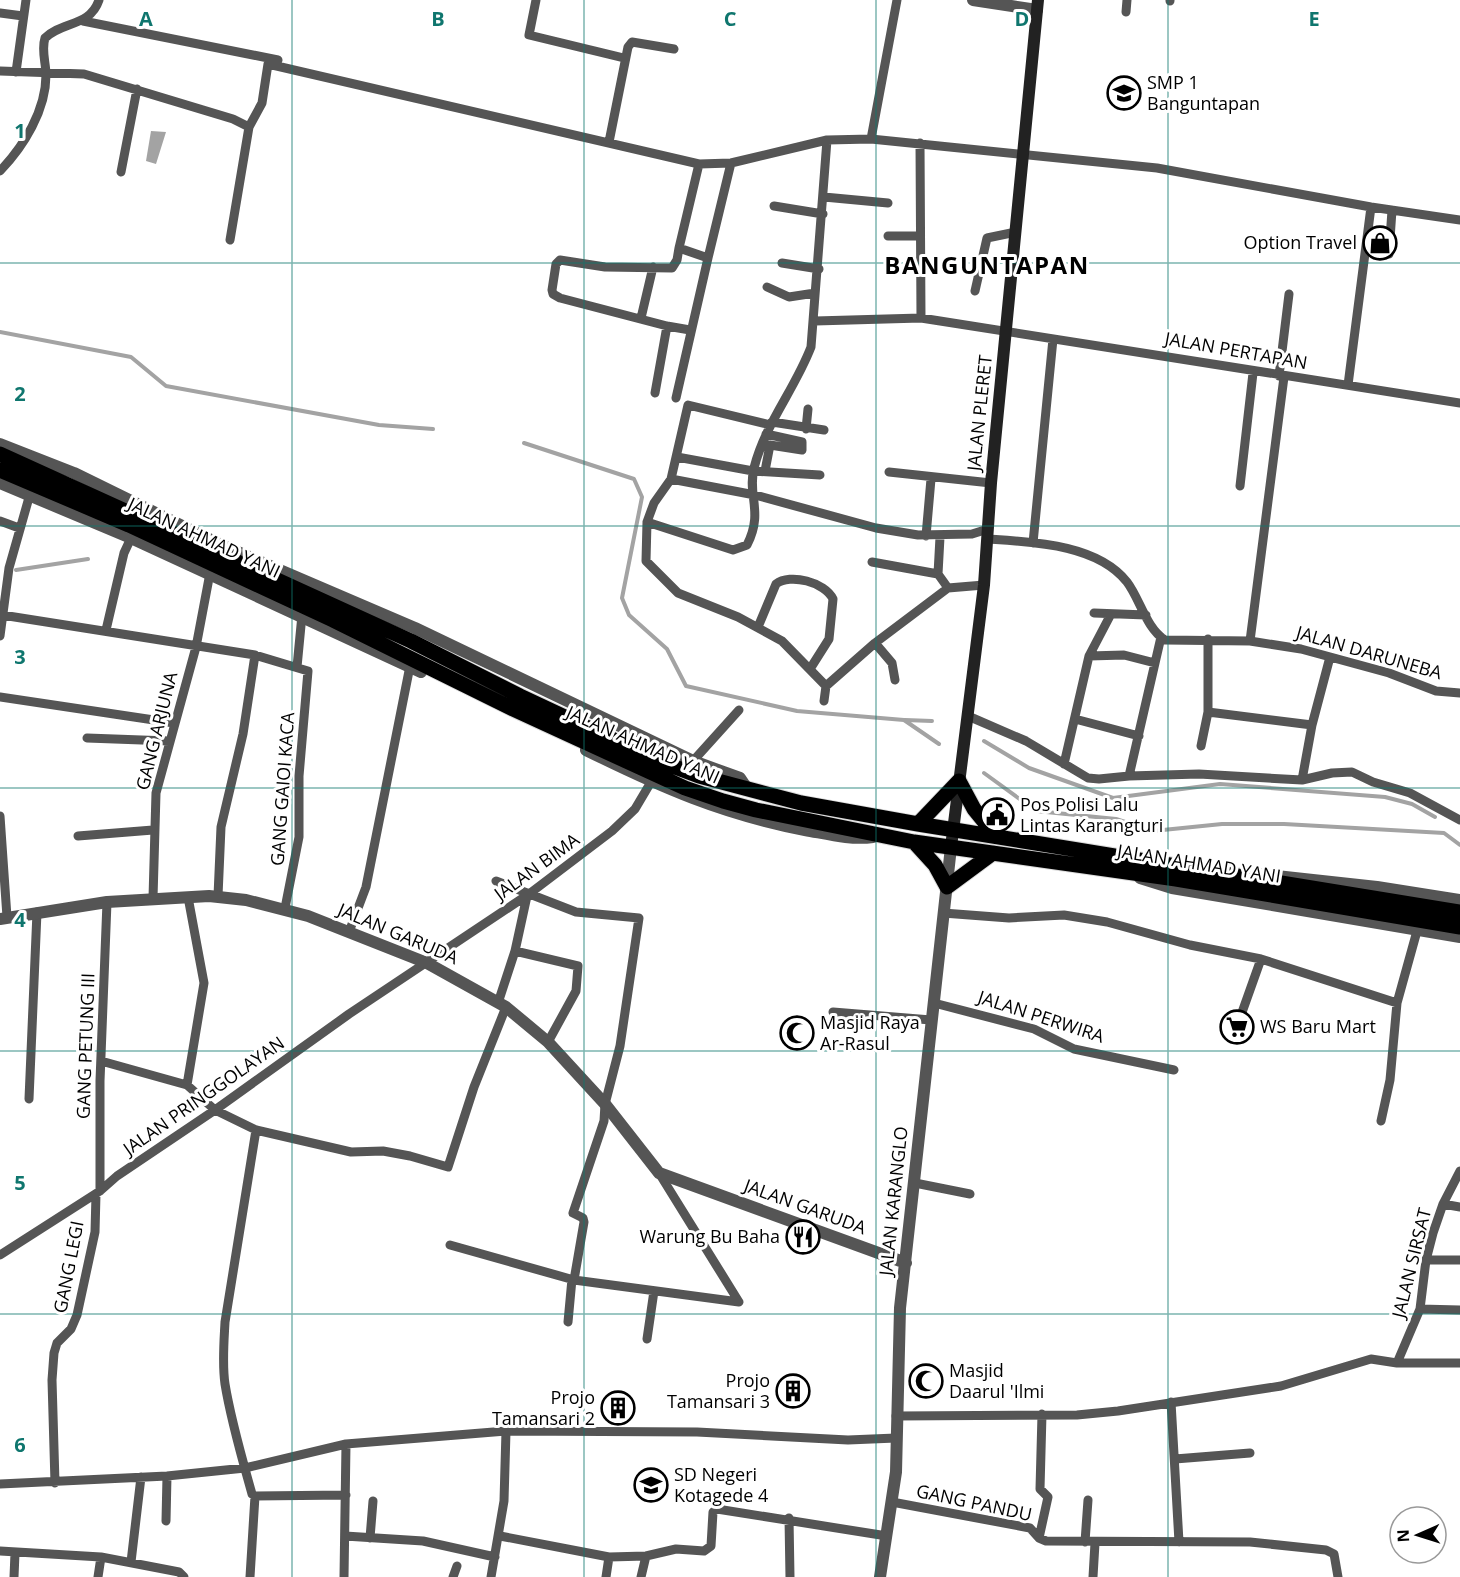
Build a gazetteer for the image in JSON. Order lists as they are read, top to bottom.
{
  "streets": {
    "highway": ["JALAN AHMAD YANI"],
    "main road": ["JALAN PLERET", "JALAN KARANGLO"],
    "street": [
      "JALAN PERTAPAN",
      "JALAN DARUNEBA",
      "GANG ARJUNA",
      "GANG GAIOI KACA",
      "JALAN BIMA",
      "JALAN GARUDA",
      "JALAN PERWIRA",
      "GANG PETUNG III",
      "JALAN PRINGGOLAYAN",
      "JALAN SIRSAT",
      "GANG LEGI",
      "GANG PANDU"
    ]
  },
  "crossings": [
    ["JALAN PERTAPAN", "JALAN PLERET"],
    ["JALAN PLERET", "JALAN AHMAD YANI"],
    ["JALAN PLERET", "JALAN KARANGLO"],
    ["JALAN AHMAD YANI", "JALAN KARANGLO"],
    ["GANG ARJUNA", "JALAN GARUDA"],
    ["GANG GAIOI KACA", "JALAN GARUDA"],
    ["JALAN BIMA", "JALAN GARUDA"],
    ["JALAN BIMA", "JALAN PRINGGOLAYAN"],
    ["JALAN GARUDA", "GANG PETUNG III"],
    ["JALAN GARUDA", "JALAN PRINGGOLAYAN"],
    ["JALAN GARUDA", "JALAN KARANGLO"],
    ["JALAN PERWIRA", "JALAN KARANGLO"],
    ["GANG PETUNG III", "JALAN PRINGGOLAYAN"],
    ["GANG PETUNG III", "GANG LEGI"],
    ["JALAN PRINGGOLAYAN", "GANG LEGI"],
    ["JALAN KARANGLO", "GANG PANDU"]
  ],
  "districts": ["BANGUNTAPAN"],
  "places": {
    "school or university": ["SMP 1 Banguntapan", "SD Negeri Kotagede 4"],
    "shop": ["Option Travel"],
    "public building": ["Pos Polisi Lalu Lintas Karangturi"],
    "supermarket": ["WS Baru Mart"],
    "mosque": ["Masjid Raya Ar-Rasul", "Masjid Daarul 'Ilmi"],
    "restaurant": ["Warung Bu Baha"],
    "building": ["Projo Tamansari 3", "Projo Tamansari 2"]
  },
  "north": "left",
  "grid": {
    "columns": [
      "A",
      "B",
      "C",
      "D",
      "E"
    ],
    "rows": [
      "1",
      "2",
      "3",
      "4",
      "5",
      "6"
    ]
  }
}
